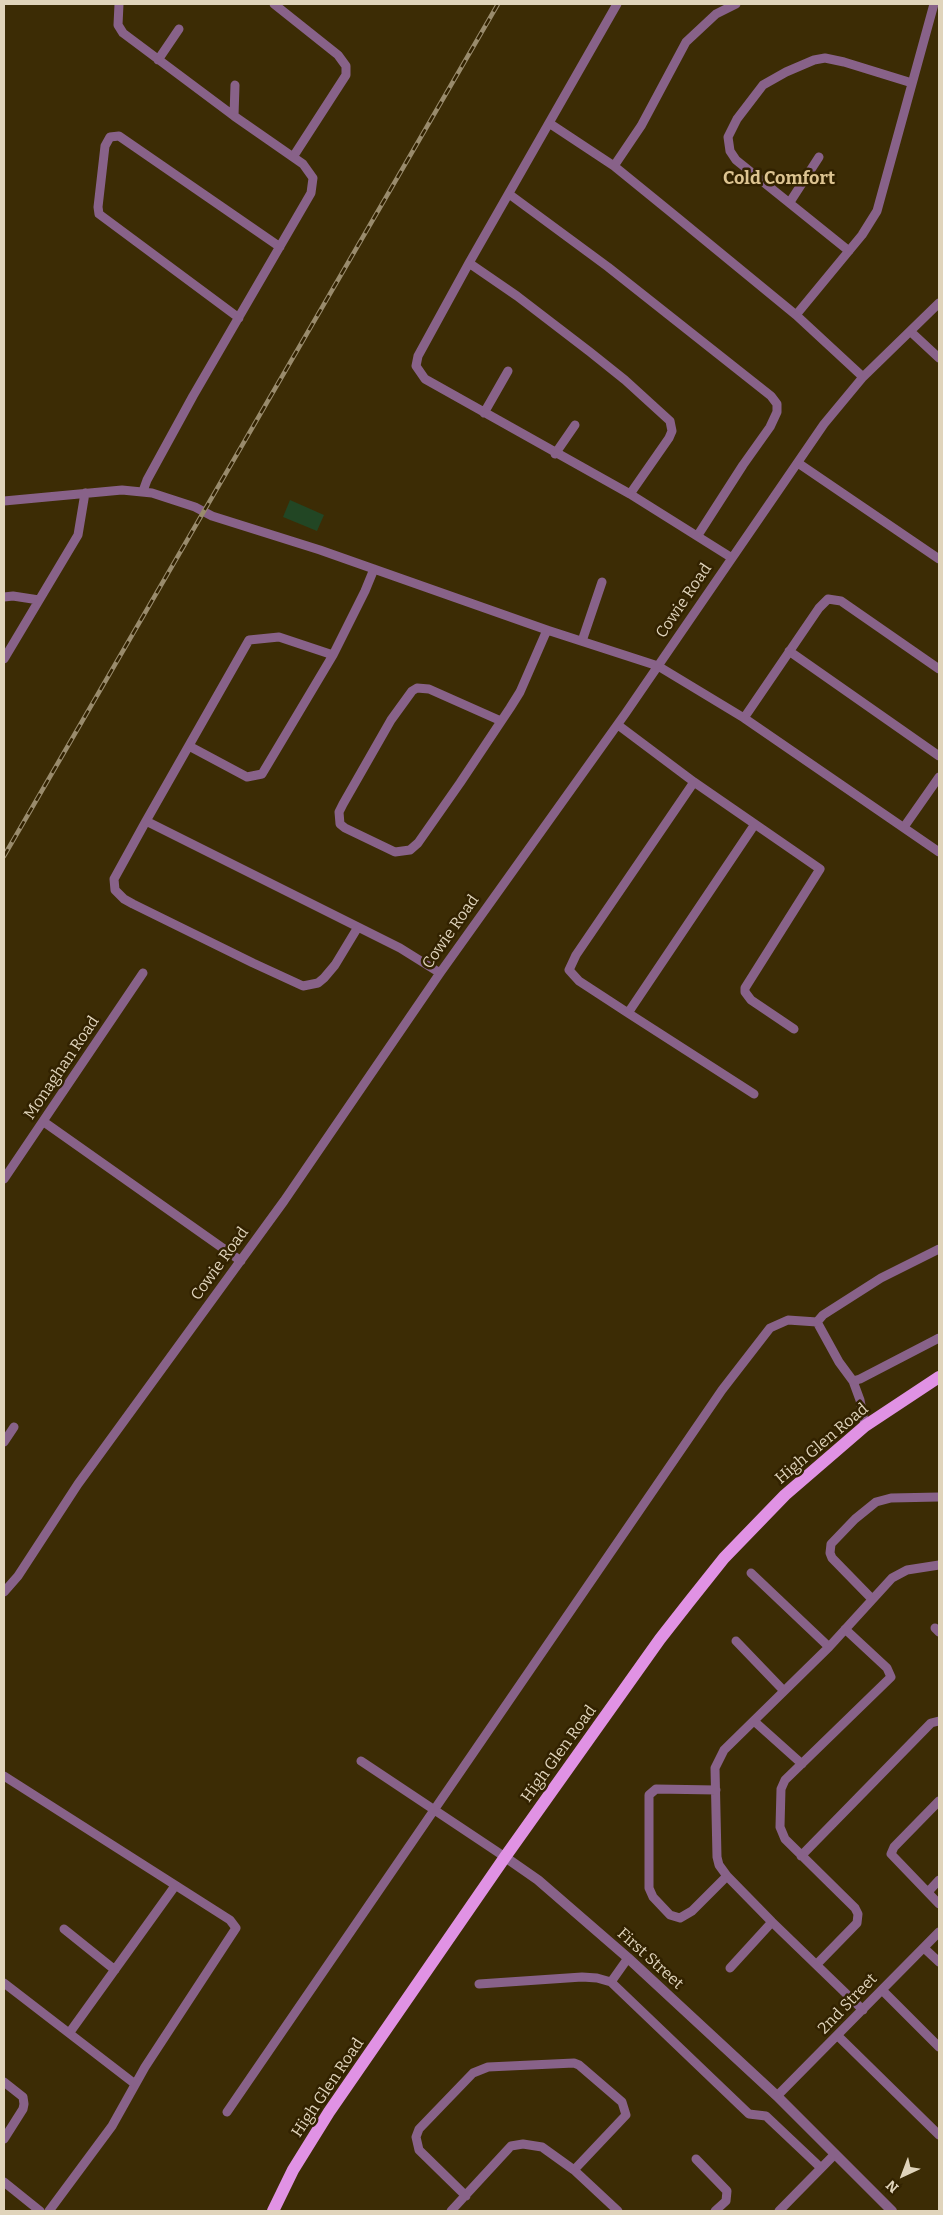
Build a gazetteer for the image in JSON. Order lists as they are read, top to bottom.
{
  "streets": {
    "main road": ["High Glen Road"],
    "street": [
      "Cowie Road",
      "Monaghan Road",
      "First Street",
      "2nd Street"
    ]
  },
  "crossings": [
    ["High Glen Road", "First Street"],
    ["First Street", "2nd Street"]
  ],
  "districts": ["Cold Comfort"],
  "north": "bottom left"
}
